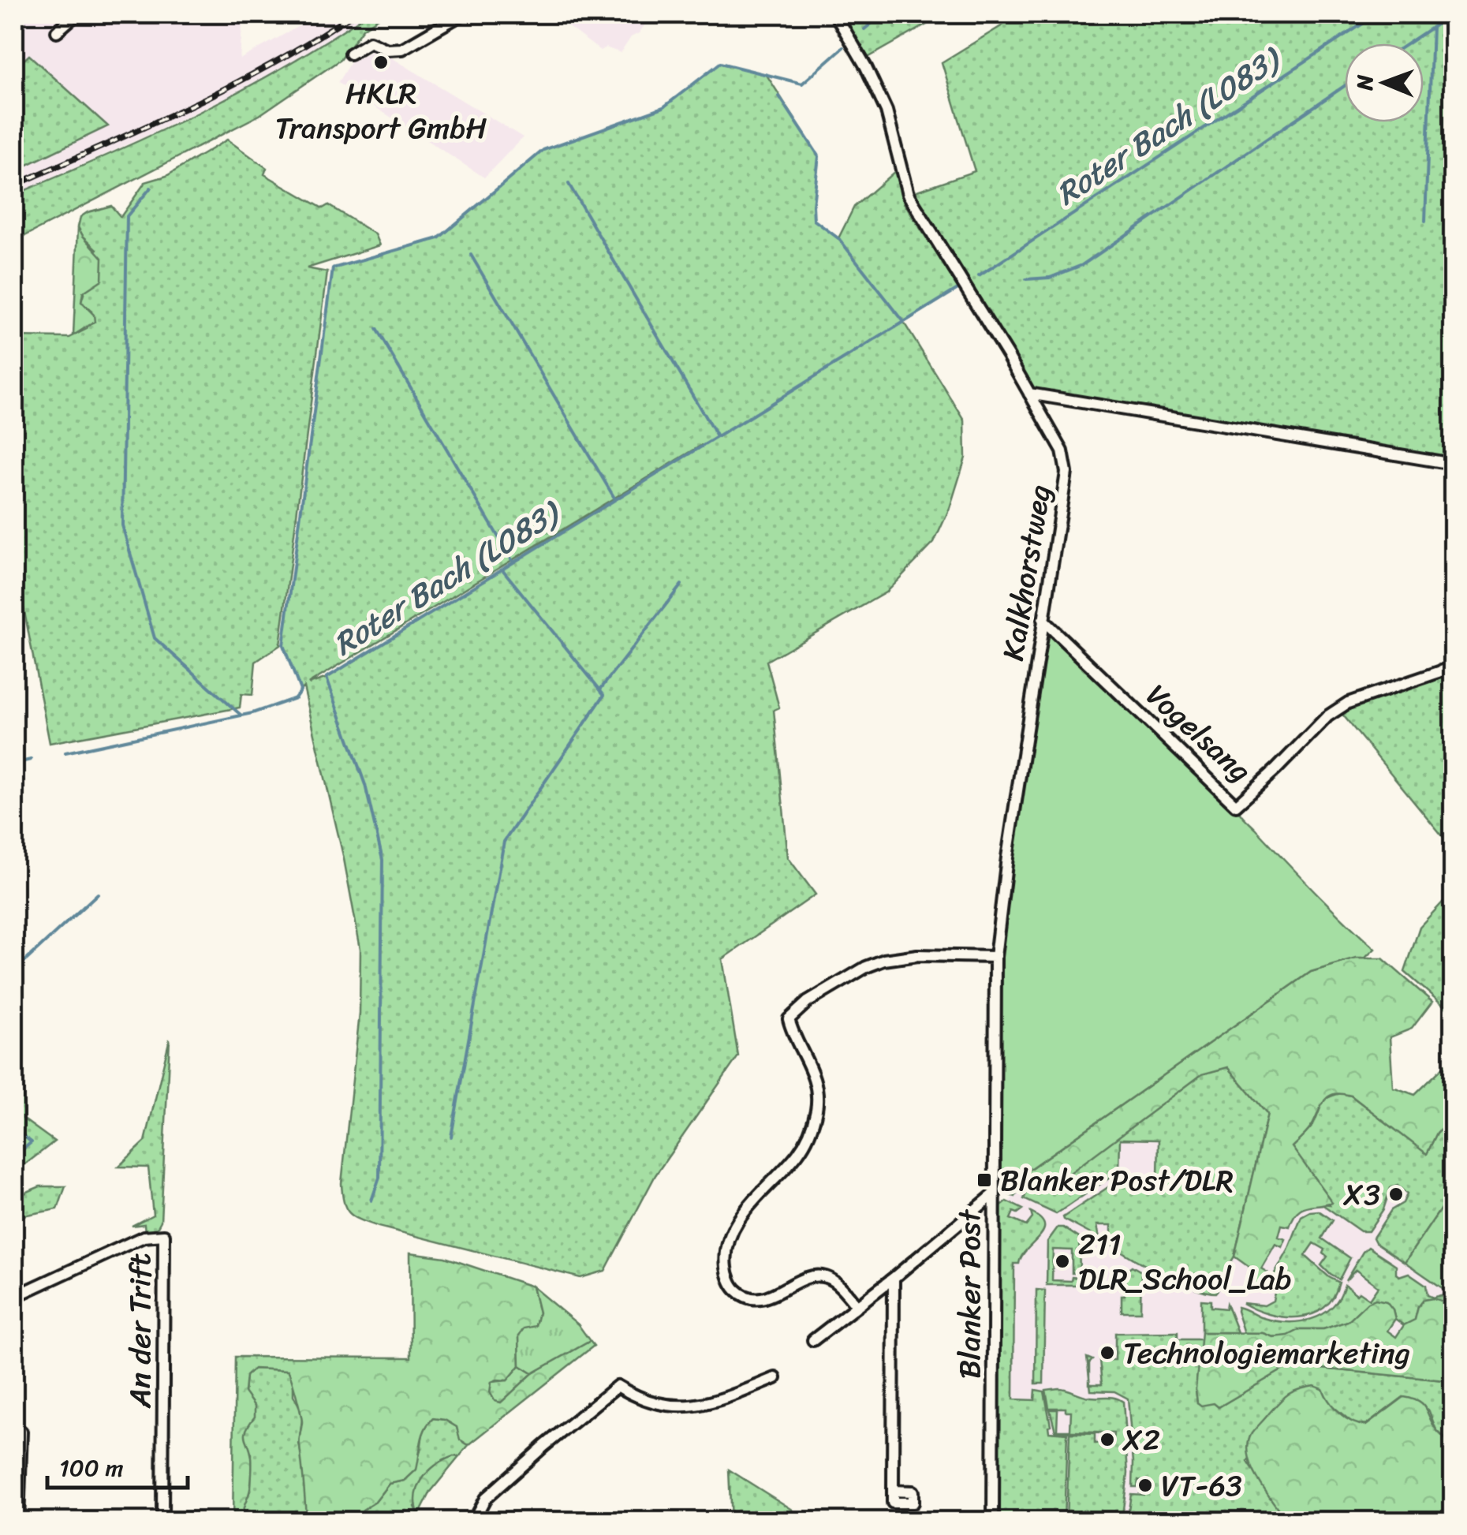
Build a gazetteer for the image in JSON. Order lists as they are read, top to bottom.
{
  "streets": {
    "street": [
      "Kalkhorstweg",
      "Vogelsang",
      "Blanker Post",
      "An der Trift"
    ]
  },
  "crossings": [
    ["Kalkhorstweg", "Vogelsang"],
    ["Kalkhorstweg", "Blanker Post"]
  ],
  "water": ["Roter Bach (L083)"],
  "places": {
    "other": [
      "HKLR Transport GmbH",
      "X3",
      "211 DLR_School_Lab",
      "Technologiemarketing",
      "X2",
      "VT-63"
    ],
    "transit": ["Blanker Post/DLR"]
  },
  "scale_bar": "100 m",
  "north": "left"
}
